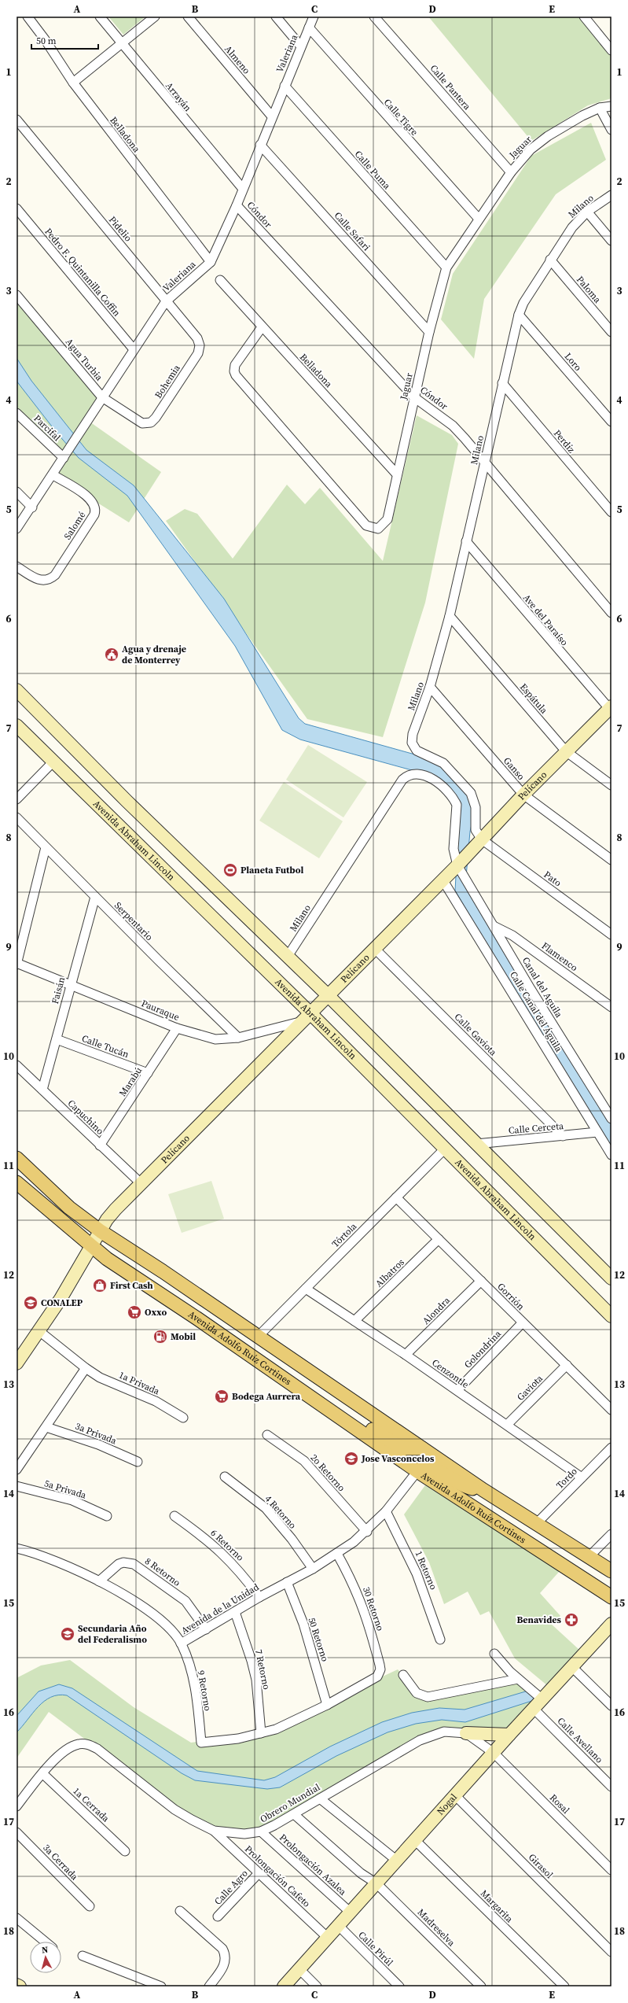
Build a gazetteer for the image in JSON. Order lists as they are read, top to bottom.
{
  "streets": {
    "main road": [
      "Pelícano",
      "Avenida Abraham Lincoln",
      "Avenida Adolfo Ruíz Cortines",
      "Nogal"
    ],
    "street": [
      "Valeriana",
      "Almeno",
      "Calle Pantera",
      "Arrayán",
      "Calle Tigre",
      "Belladona",
      "Jaguar",
      "Calle Puma",
      "Milano",
      "Cóndor",
      "Pidelio",
      "Calle Safari",
      "Pedro F. Quintanilla Coffin",
      "Paloma",
      "Agua Turbia",
      "Loro",
      "Bohemia",
      "Parcifal",
      "Perdíz",
      "Salomé",
      "Ave del Paraíso",
      "Espátula",
      "Ganso",
      "Pato",
      "Serpentario",
      "Flamenco",
      "Canal del Aguila",
      "Faisán",
      "Pauraque",
      "Calle Canal del Águila",
      "Calle Gaviota",
      "Calle Tucán",
      "Marabú",
      "Capuchino",
      "Calle Cerceta",
      "Tórtola",
      "Albatros",
      "Gorrión",
      "Alondra",
      "Golondrina",
      "Cenzontle",
      "1a Privada",
      "Gaviota",
      "3a Privada",
      "2o Retorno",
      "Tordo",
      "5a Privada",
      "4 Retorno",
      "6 Retorno",
      "1 Retorno",
      "8 Retorno",
      "Avenida de la Unidad",
      "30 Retorno",
      "50 Retorno",
      "7 Retorno",
      "9 Retorno",
      "Calle Avellano",
      "Obrero Mundial",
      "Rosal",
      "1a Cerrada",
      "3a Cerrada",
      "Prolongación Azalea",
      "Girasol",
      "Prolongación Cafeto",
      "Calle Agro",
      "Margarita",
      "Madreselva",
      "Calle Pirúl"
    ]
  },
  "crossings": [
    ["Valeriana", "Almeno"],
    ["Valeriana", "Arrayán"],
    ["Valeriana", "Calle Tigre"],
    ["Valeriana", "Belladona"],
    ["Valeriana", "Calle Puma"],
    ["Valeriana", "Cóndor"],
    ["Valeriana", "Pidelio"],
    ["Valeriana", "Calle Safari"],
    ["Valeriana", "Pedro F. Quintanilla Coffin"],
    ["Valeriana", "Agua Turbia"],
    ["Valeriana", "Parcifal"],
    ["Valeriana", "Salomé"],
    ["Calle Pantera", "Jaguar"],
    ["Calle Tigre", "Jaguar"],
    ["Belladona", "Jaguar"],
    ["Jaguar", "Calle Puma"],
    ["Jaguar", "Cóndor"],
    ["Jaguar", "Calle Safari"],
    ["Milano", "Cóndor"],
    ["Milano", "Paloma"],
    ["Milano", "Loro"],
    ["Milano", "Perdíz"],
    ["Milano", "Ave del Paraíso"],
    ["Milano", "Espátula"],
    ["Milano", "Ganso"],
    ["Milano", "Pelícano"],
    ["Milano", "Pato"],
    ["Milano", "Canal del Aguila"],
    ["Pidelio", "Bohemia"],
    ["Agua Turbia", "Bohemia"],
    ["Ave del Paraíso", "Pelícano"],
    ["Espátula", "Pelícano"],
    ["Ganso", "Pelícano"],
    ["Pelícano", "Avenida Abraham Lincoln"],
    ["Pelícano", "Pato"],
    ["Pelícano", "Canal del Aguila"],
    ["Pelícano", "Pauraque"],
    ["Pelícano", "Calle Canal del Águila"],
    ["Pelícano", "Calle Gaviota"],
    ["Pelícano", "Capuchino"],
    ["Pelícano", "Avenida Adolfo Ruíz Cortines"],
    ["Pelícano", "1a Privada"],
    ["Avenida Abraham Lincoln", "Pauraque"],
    ["Avenida Abraham Lincoln", "Tórtola"],
    ["Serpentario", "Faisán"],
    ["Serpentario", "Pauraque"],
    ["Flamenco", "Canal del Aguila"],
    ["Faisán", "Pauraque"],
    ["Faisán", "Calle Tucán"],
    ["Faisán", "Capuchino"],
    ["Pauraque", "Marabú"],
    ["Calle Canal del Águila", "Calle Cerceta"],
    ["Calle Gaviota", "Calle Cerceta"],
    ["Calle Tucán", "Marabú"],
    ["Marabú", "Capuchino"],
    ["Tórtola", "Gorrión"],
    ["Tórtola", "Avenida Adolfo Ruíz Cortines"],
    ["Tórtola", "Cenzontle"],
    ["Albatros", "Gorrión"],
    ["Albatros", "Cenzontle"],
    ["Gorrión", "Alondra"],
    ["Gorrión", "Golondrina"],
    ["Gorrión", "Gaviota"],
    ["Alondra", "Cenzontle"],
    ["Avenida Adolfo Ruíz Cortines", "Tordo"],
    ["Avenida Adolfo Ruíz Cortines", "Avenida de la Unidad"],
    ["Golondrina", "Cenzontle"],
    ["Cenzontle", "Gaviota"],
    ["Cenzontle", "Tordo"],
    ["2o Retorno", "Avenida de la Unidad"],
    ["4 Retorno", "Avenida de la Unidad"],
    ["6 Retorno", "Avenida de la Unidad"],
    ["1 Retorno", "Avenida de la Unidad"],
    ["8 Retorno", "Avenida de la Unidad"],
    ["Avenida de la Unidad", "30 Retorno"],
    ["Avenida de la Unidad", "50 Retorno"],
    ["Avenida de la Unidad", "7 Retorno"],
    ["Avenida de la Unidad", "9 Retorno"],
    ["30 Retorno", "50 Retorno"],
    ["7 Retorno", "9 Retorno"],
    ["Calle Avellano", "Nogal"],
    ["Obrero Mundial", "1a Cerrada"],
    ["Obrero Mundial", "Prolongación Azalea"],
    ["Obrero Mundial", "Prolongación Cafeto"],
    ["Obrero Mundial", "Madreselva"],
    ["Rosal", "Nogal"],
    ["Nogal", "Prolongación Azalea"],
    ["Nogal", "Girasol"],
    ["Nogal", "Prolongación Cafeto"],
    ["Nogal", "Margarita"],
    ["Nogal", "Madreselva"],
    ["Nogal", "Calle Pirúl"],
    ["Prolongación Cafeto", "Calle Agro"]
  ],
  "places": {
    "public building": ["Agua y drenaje de Monterrey"],
    "sports": ["Planeta Futbol"],
    "shop": ["First Cash"],
    "school or university": ["CONALEP", "Jose Vasconcelos", "Secundaria Año del Federalismo"],
    "supermarket": ["Oxxo", "Bodega Aurrera"],
    "fuel station": ["Mobil"],
    "pharmacy": ["Benavides"]
  },
  "scale_bar": "50 m",
  "north": "top",
  "grid": {
    "columns": [
      "A",
      "B",
      "C",
      "D",
      "E"
    ],
    "rows": [
      "1",
      "2",
      "3",
      "4",
      "5",
      "6",
      "7",
      "8",
      "9",
      "10",
      "11",
      "12",
      "13",
      "14",
      "15",
      "16",
      "17",
      "18"
    ]
  }
}
